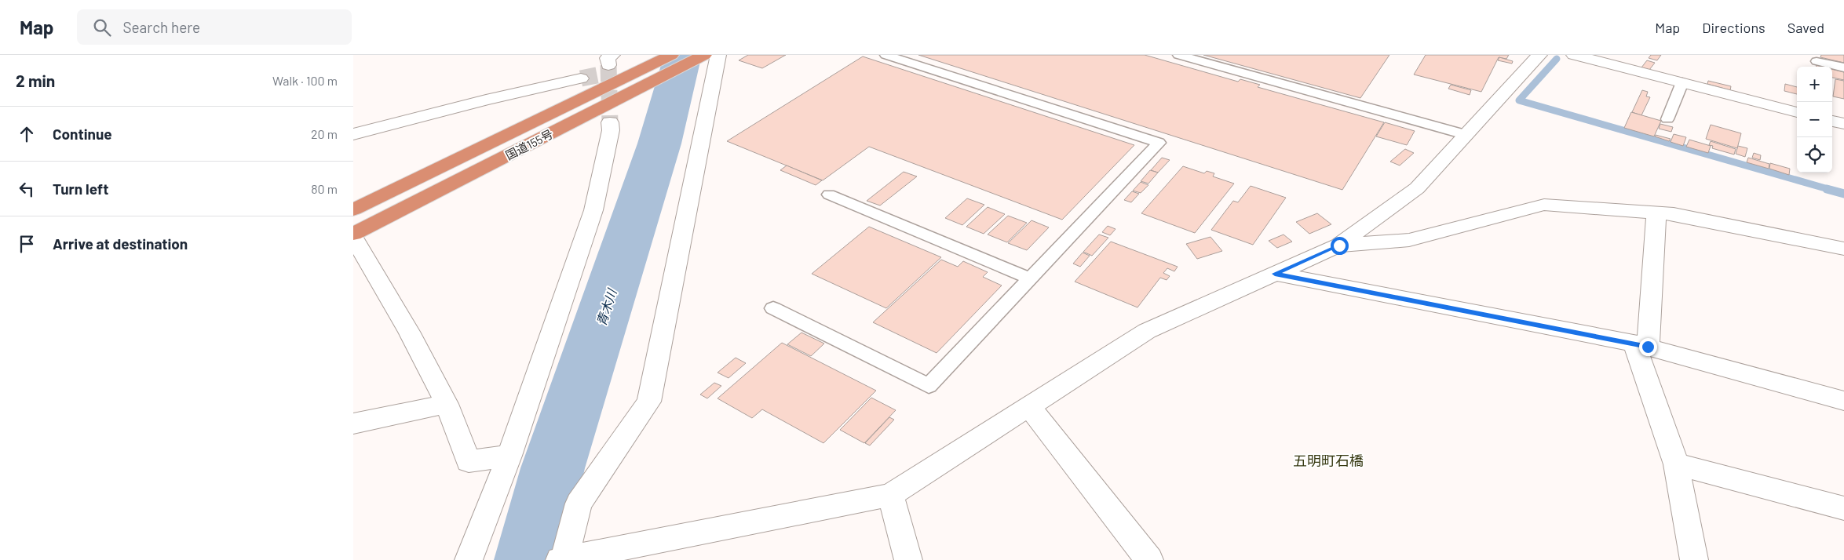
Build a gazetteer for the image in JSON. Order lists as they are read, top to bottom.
{
  "streets": {
    "highway": ["国道155号"]
  },
  "districts": ["五明町石橋"],
  "water": ["青木川"],
  "page": {
    "header": "Map",
    "search": "Search here",
    "nav": ["Map", "Directions", "Saved"],
    "heading": ["2 min", "Walk · 100 m"],
    "map_buttons": ["+", "−"],
    "list": [
      ["Continue", "20 m"],
      ["Turn left", "80 m"],
      "Arrive at destination"
    ]
  }
}
